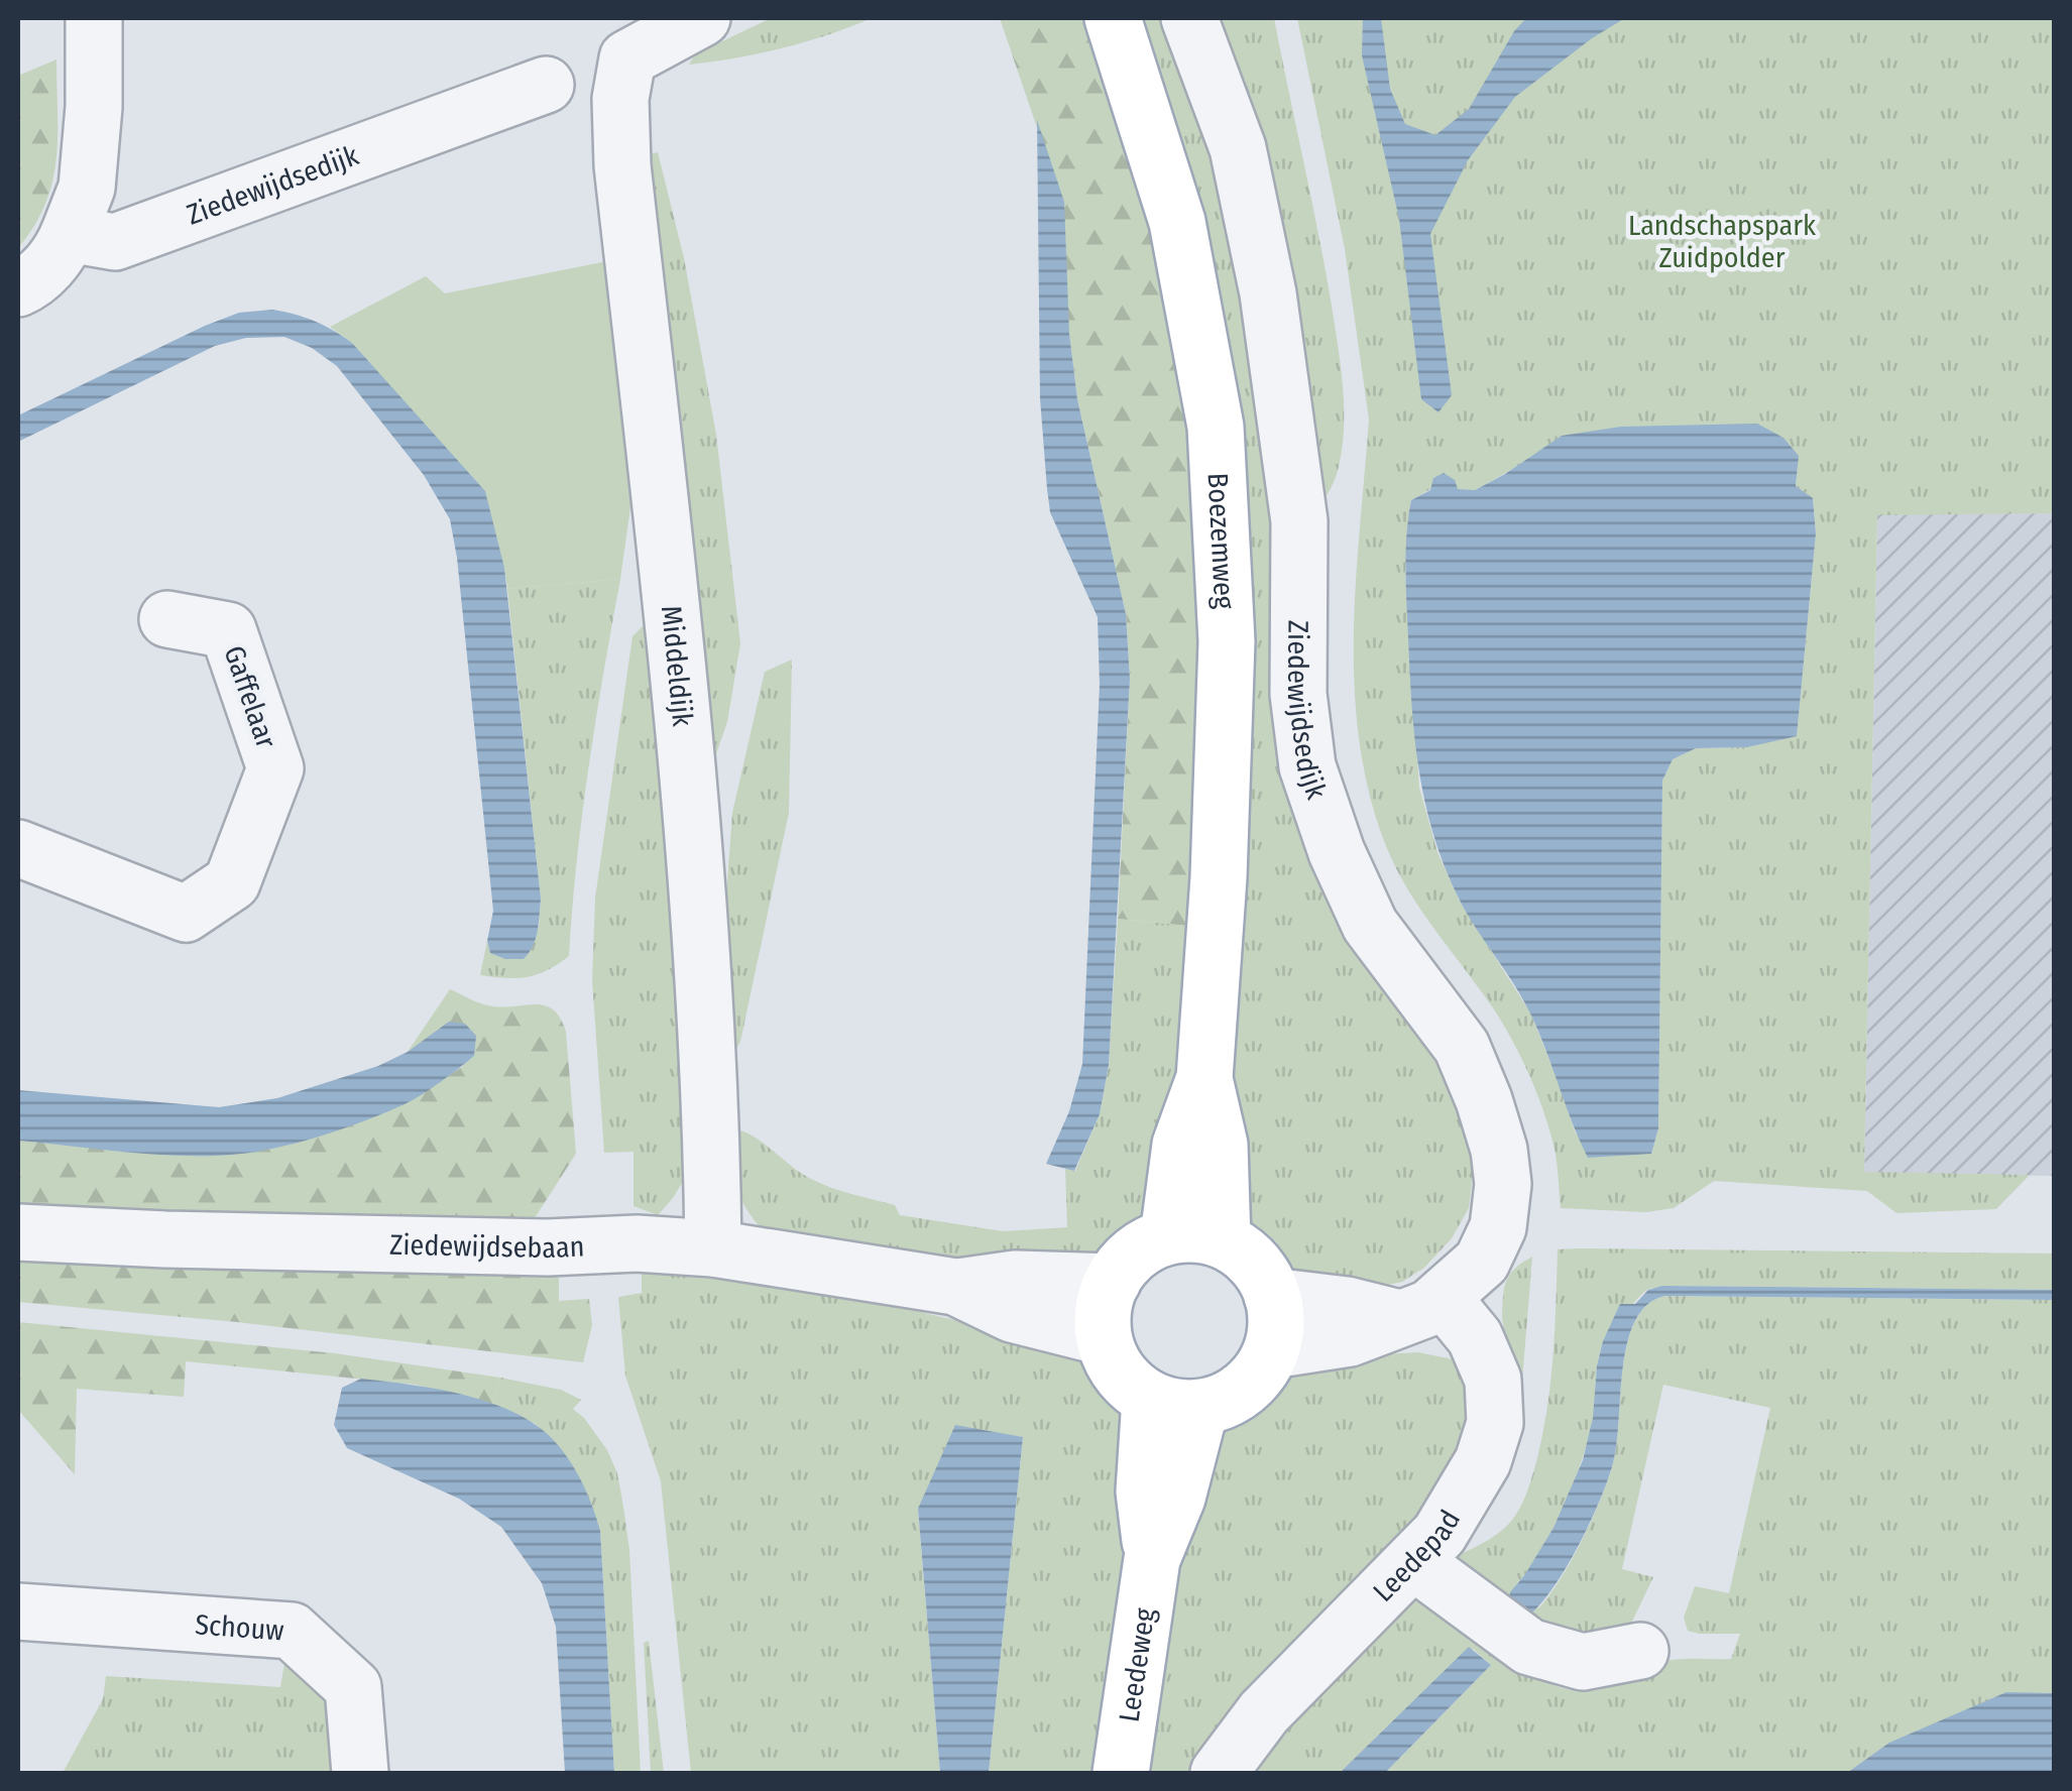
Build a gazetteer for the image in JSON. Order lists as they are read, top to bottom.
{
  "streets": {
    "main road": ["Boezemweg", "Leedeweg"],
    "street": [
      "Ziedewijdsedijk",
      "Middeldijk",
      "Gaffelaar",
      "Ziedewijdsebaan",
      "Leedepad",
      "Schouw"
    ]
  },
  "crossings": [
    ["Ziedewijdsedijk", "Boezemweg"],
    ["Ziedewijdsedijk", "Ziedewijdsebaan"],
    ["Ziedewijdsedijk", "Leedepad"],
    ["Ziedewijdsedijk", "Leedeweg"],
    ["Boezemweg", "Ziedewijdsebaan"],
    ["Boezemweg", "Leedeweg"],
    ["Middeldijk", "Ziedewijdsebaan"],
    ["Ziedewijdsebaan", "Leedeweg"]
  ],
  "parks": ["Landschapspark Zuidpolder"]
}
